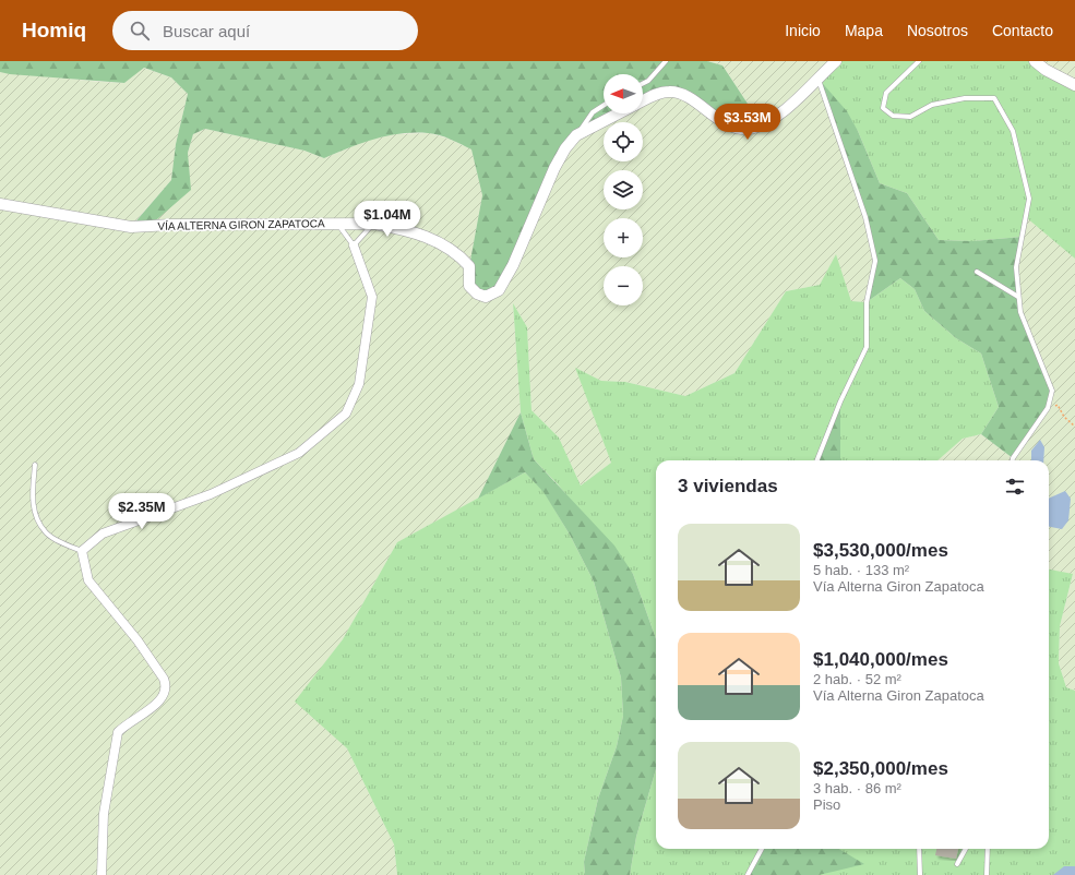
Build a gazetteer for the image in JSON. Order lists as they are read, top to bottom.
{
  "streets": {
    "street": ["VÍA ALTERNA GIRON ZAPATOCA"]
  },
  "north": "left",
  "page": {
    "header": "Homiq",
    "search": "Buscar aquí",
    "nav": [
      "Inicio",
      "Mapa",
      "Nosotros",
      "Contacto"
    ],
    "map_buttons": ["+", "−"],
    "price": ["$3.53M", "$1.04M", "$2.35M"],
    "heading": "3 viviendas",
    "list": [
      {
        "name": "$3,530,000/mes",
        "note": "5 hab. · 133 m² · Vía Alterna Giron Zapatoca"
      },
      {
        "name": "$1,040,000/mes",
        "note": "2 hab. · 52 m² · Vía Alterna Giron Zapatoca"
      },
      {
        "name": "$2,350,000/mes",
        "note": "3 hab. · 86 m² · Piso"
      }
    ]
  }
}
